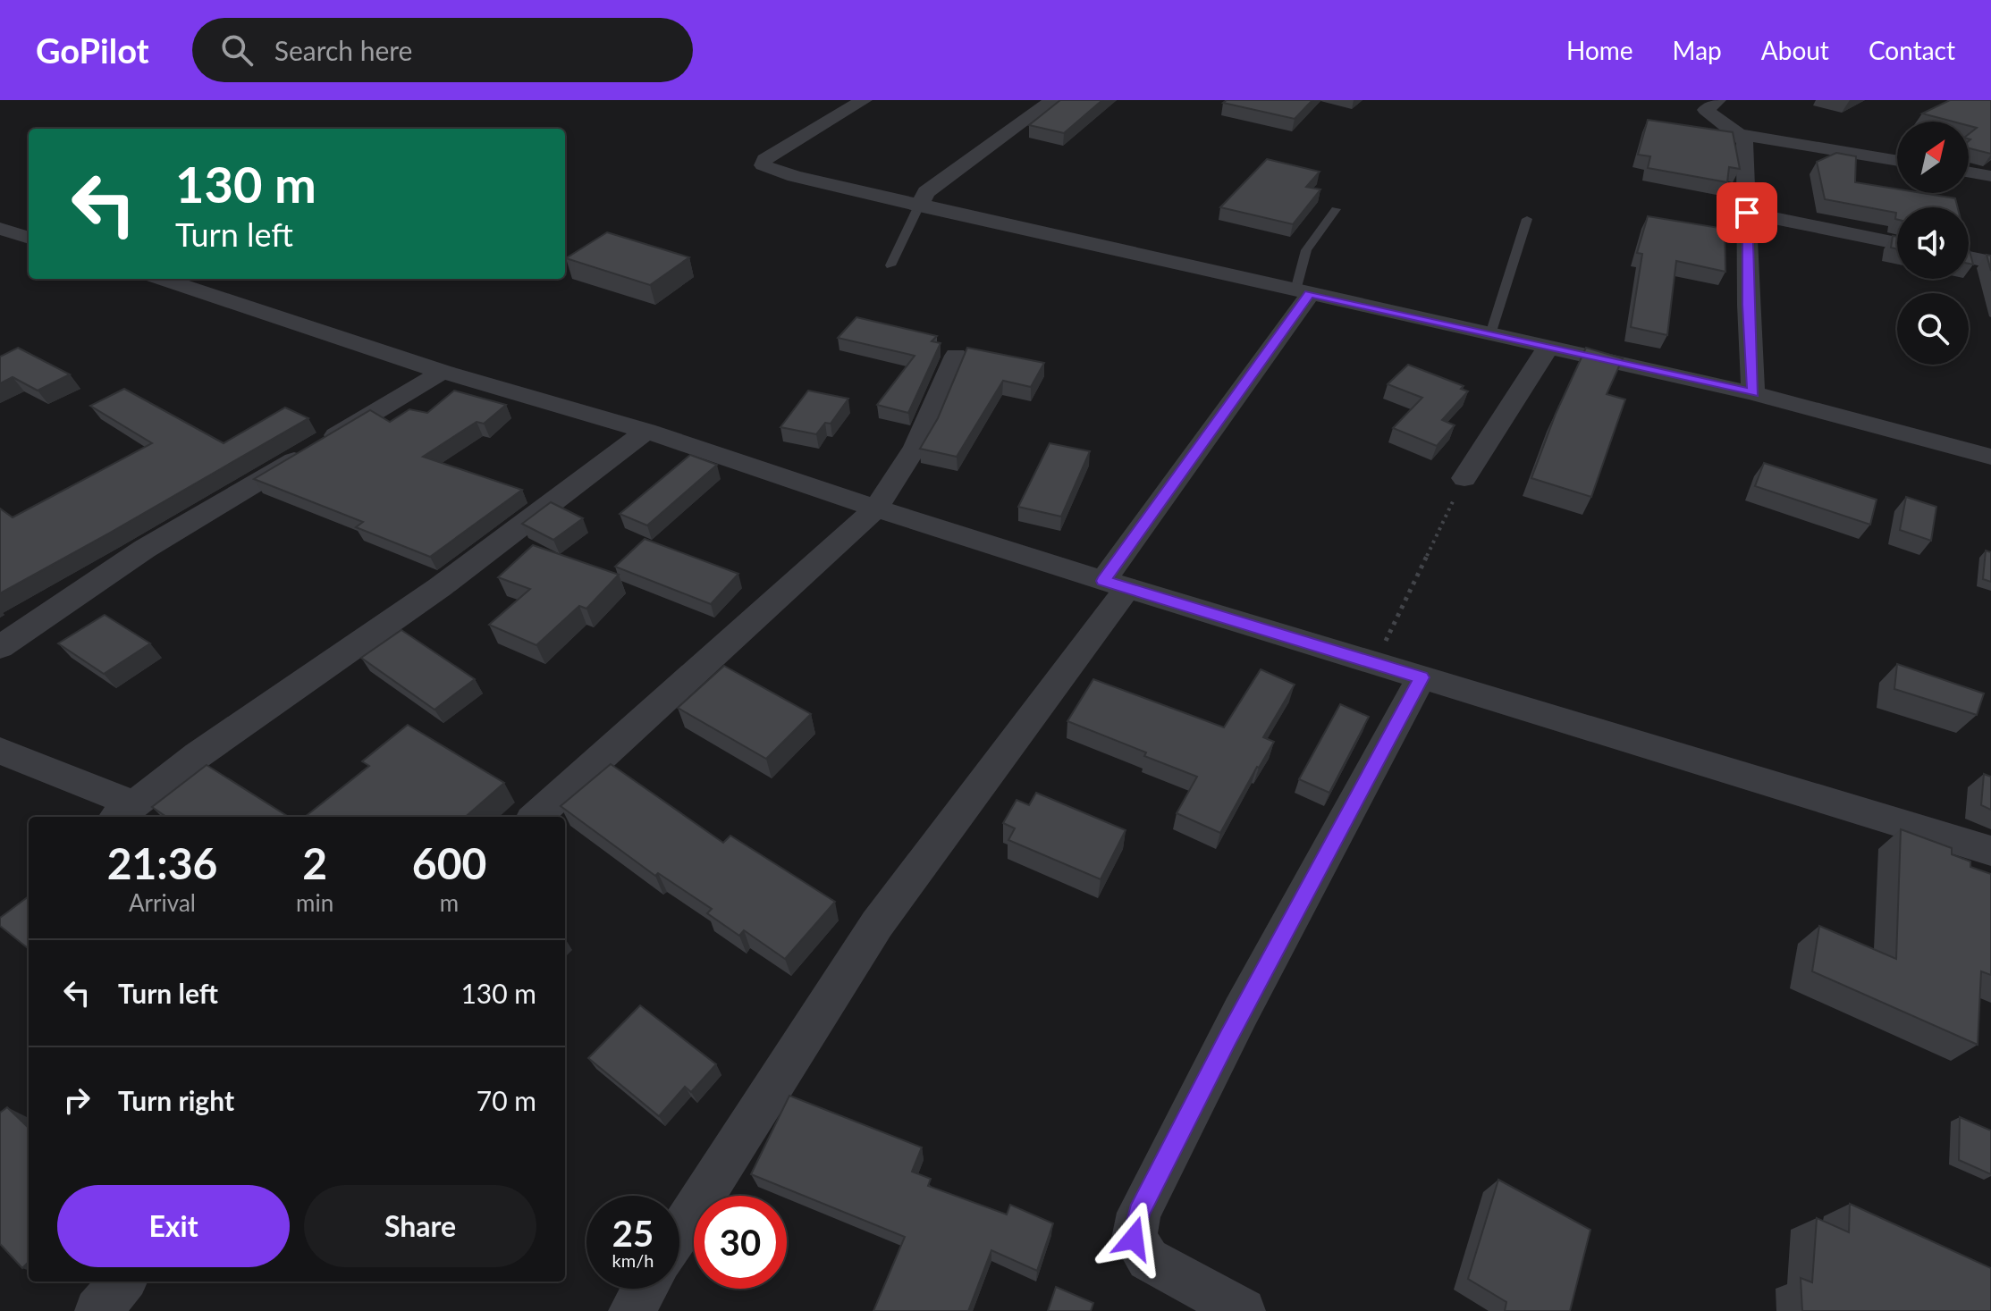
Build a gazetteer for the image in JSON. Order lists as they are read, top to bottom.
{
  "north": "top right",
  "page": {
    "header": "GoPilot",
    "search": "Search here",
    "nav": [
      "Home",
      "Map",
      "About",
      "Contact"
    ],
    "turn": ["130 m", "Turn left"],
    "eta": [
      "21:36",
      "Arrival",
      "2",
      "min",
      "600",
      "m"
    ],
    "list": [
      {
        "name": "Turn left",
        "value": "130 m"
      },
      {
        "name": "Turn right",
        "value": "70 m"
      }
    ],
    "buttons": ["Exit", "Share"],
    "speed": "25 km/h",
    "limit": "30"
  }
}
